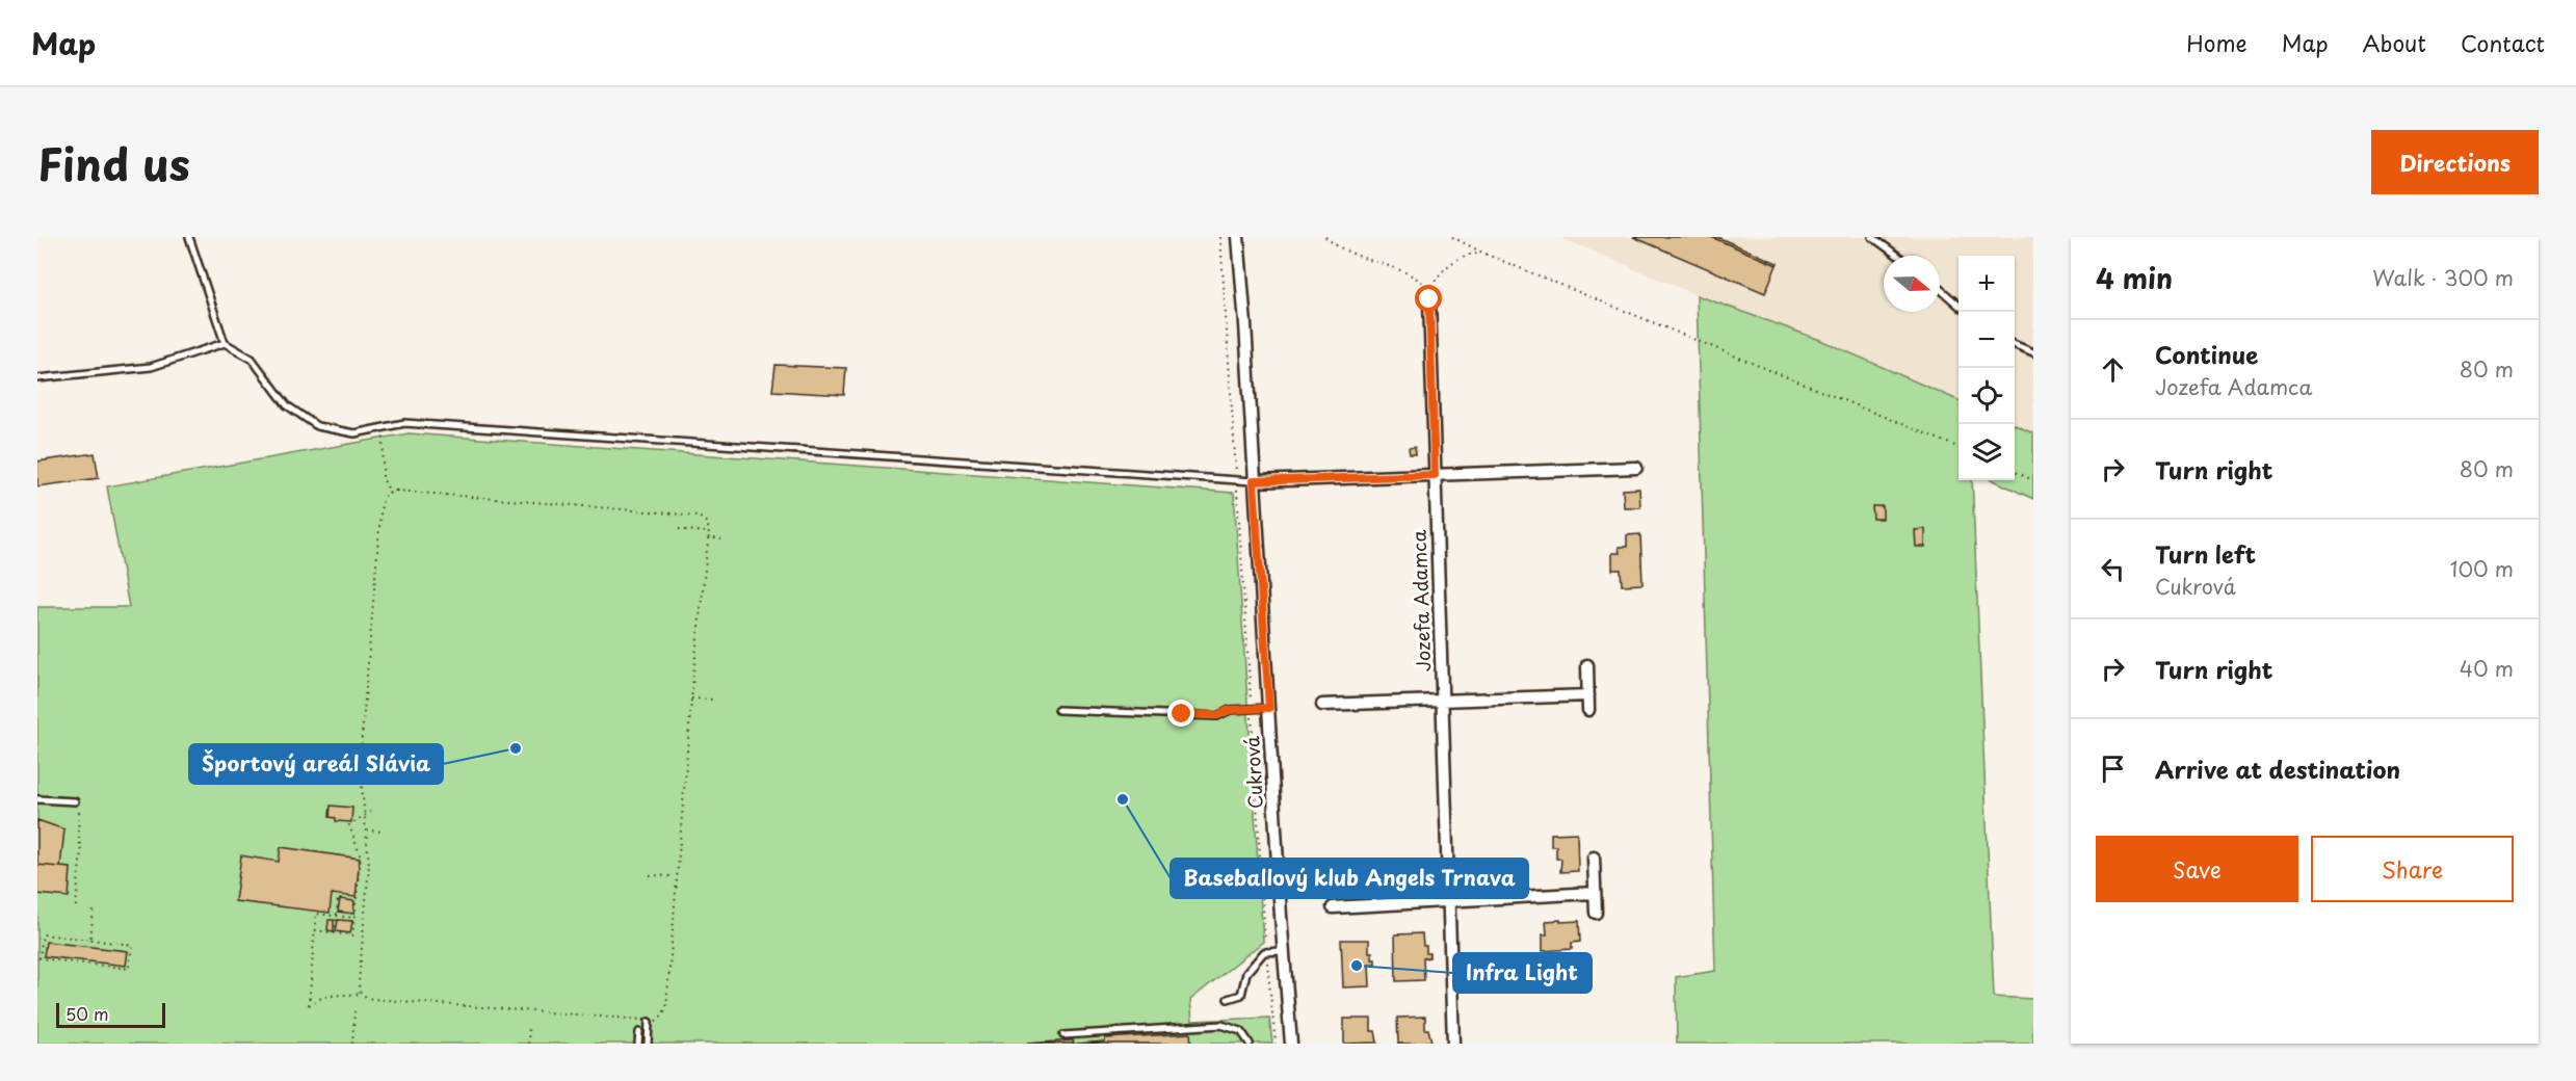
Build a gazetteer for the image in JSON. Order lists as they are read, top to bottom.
{
  "streets": {
    "street": ["Jozefa Adamca", "Cukrová"]
  },
  "places": ["Športový areál Slávia", "Baseballový klub Angels Trnava", "Infra Light"],
  "scale_bar": "50 m",
  "north": "right",
  "page": {
    "header": "Map",
    "nav": [
      "Home",
      "Map",
      "About",
      "Contact"
    ],
    "title": "Find us",
    "buttons": [
      "Directions",
      ["Save", "Share"]
    ],
    "heading": ["4 min", "Walk · 300 m"],
    "map_buttons": ["+", "−"],
    "list": [
      ["Continue", "Jozefa Adamca", "80 m"],
      ["Turn right", "80 m"],
      ["Turn left", "Cukrová", "100 m"],
      ["Turn right", "40 m"],
      "Arrive at destination"
    ],
    "scale": "50 m"
  }
}
